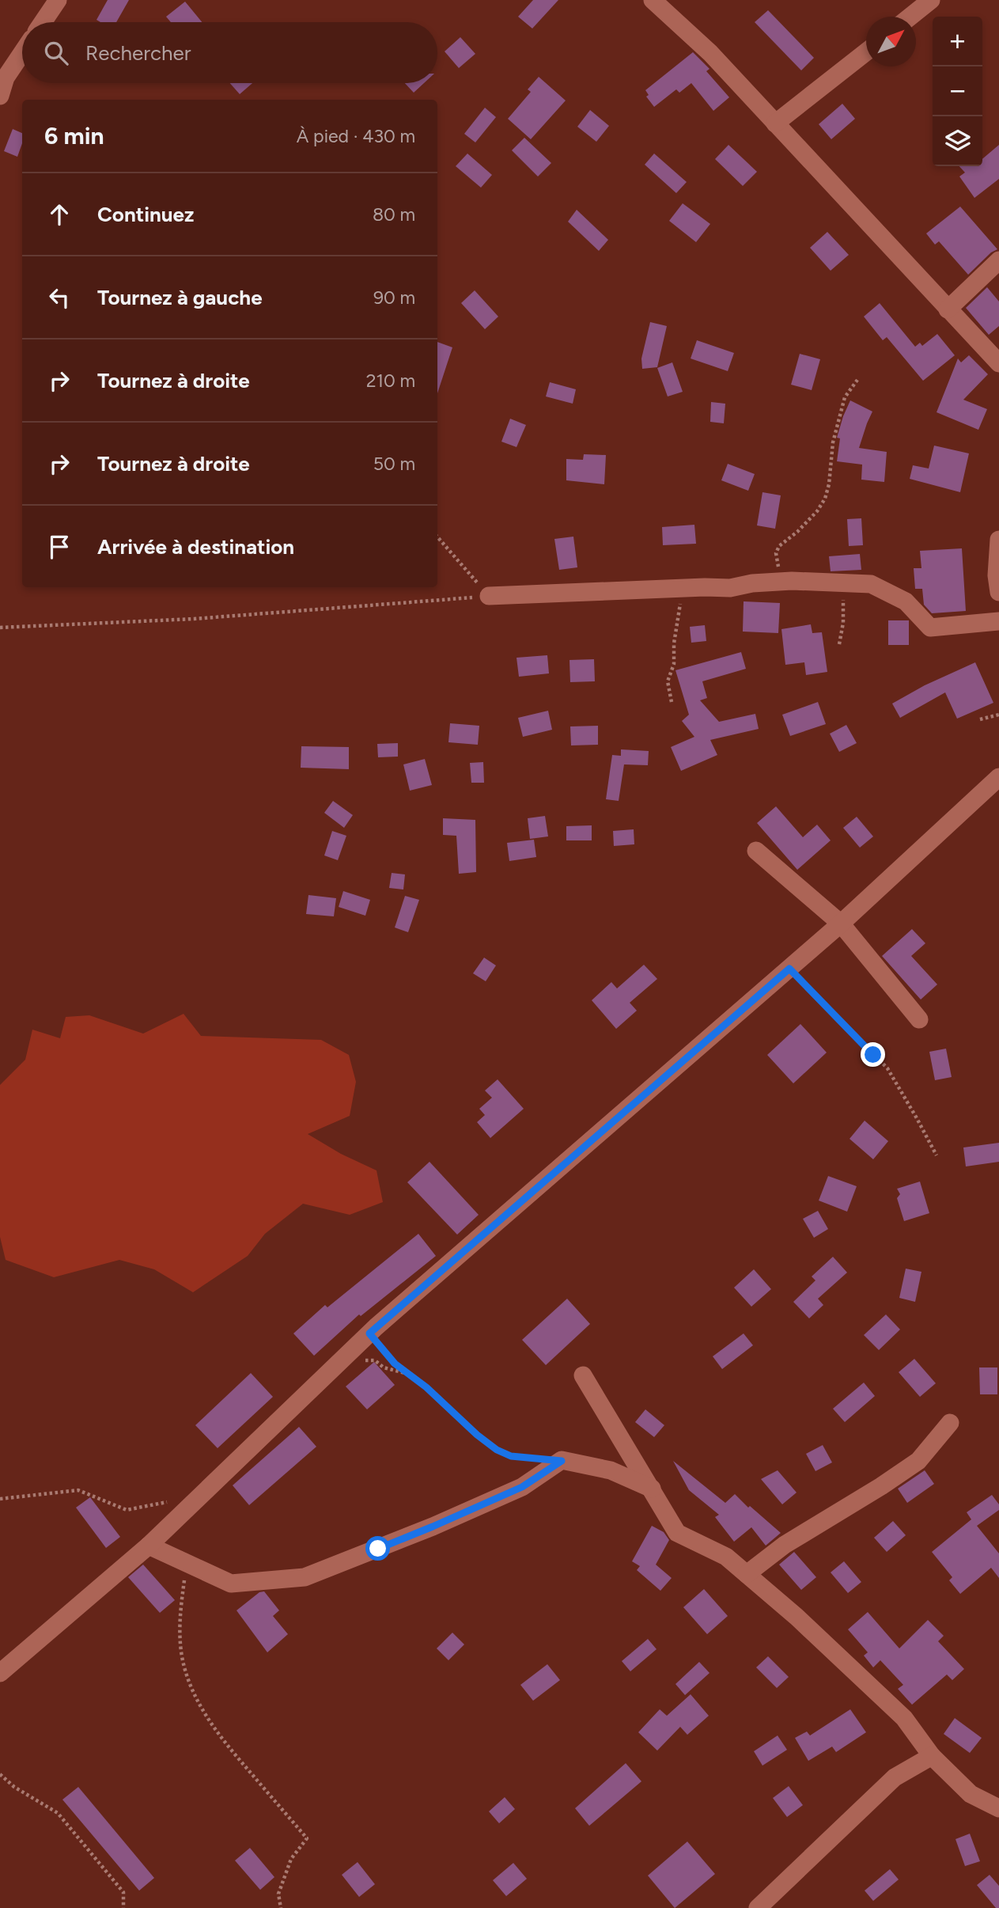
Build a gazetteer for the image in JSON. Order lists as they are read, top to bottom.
{
  "north": "top right",
  "page": {
    "map_buttons": ["+", "−"],
    "search": "Rechercher",
    "heading": ["6 min", "À pied · 430 m"],
    "list": [
      ["Continuez", "80 m"],
      ["Tournez à gauche", "90 m"],
      ["Tournez à droite", "210 m"],
      ["Tournez à droite", "50 m"],
      "Arrivée à destination"
    ]
  }
}
